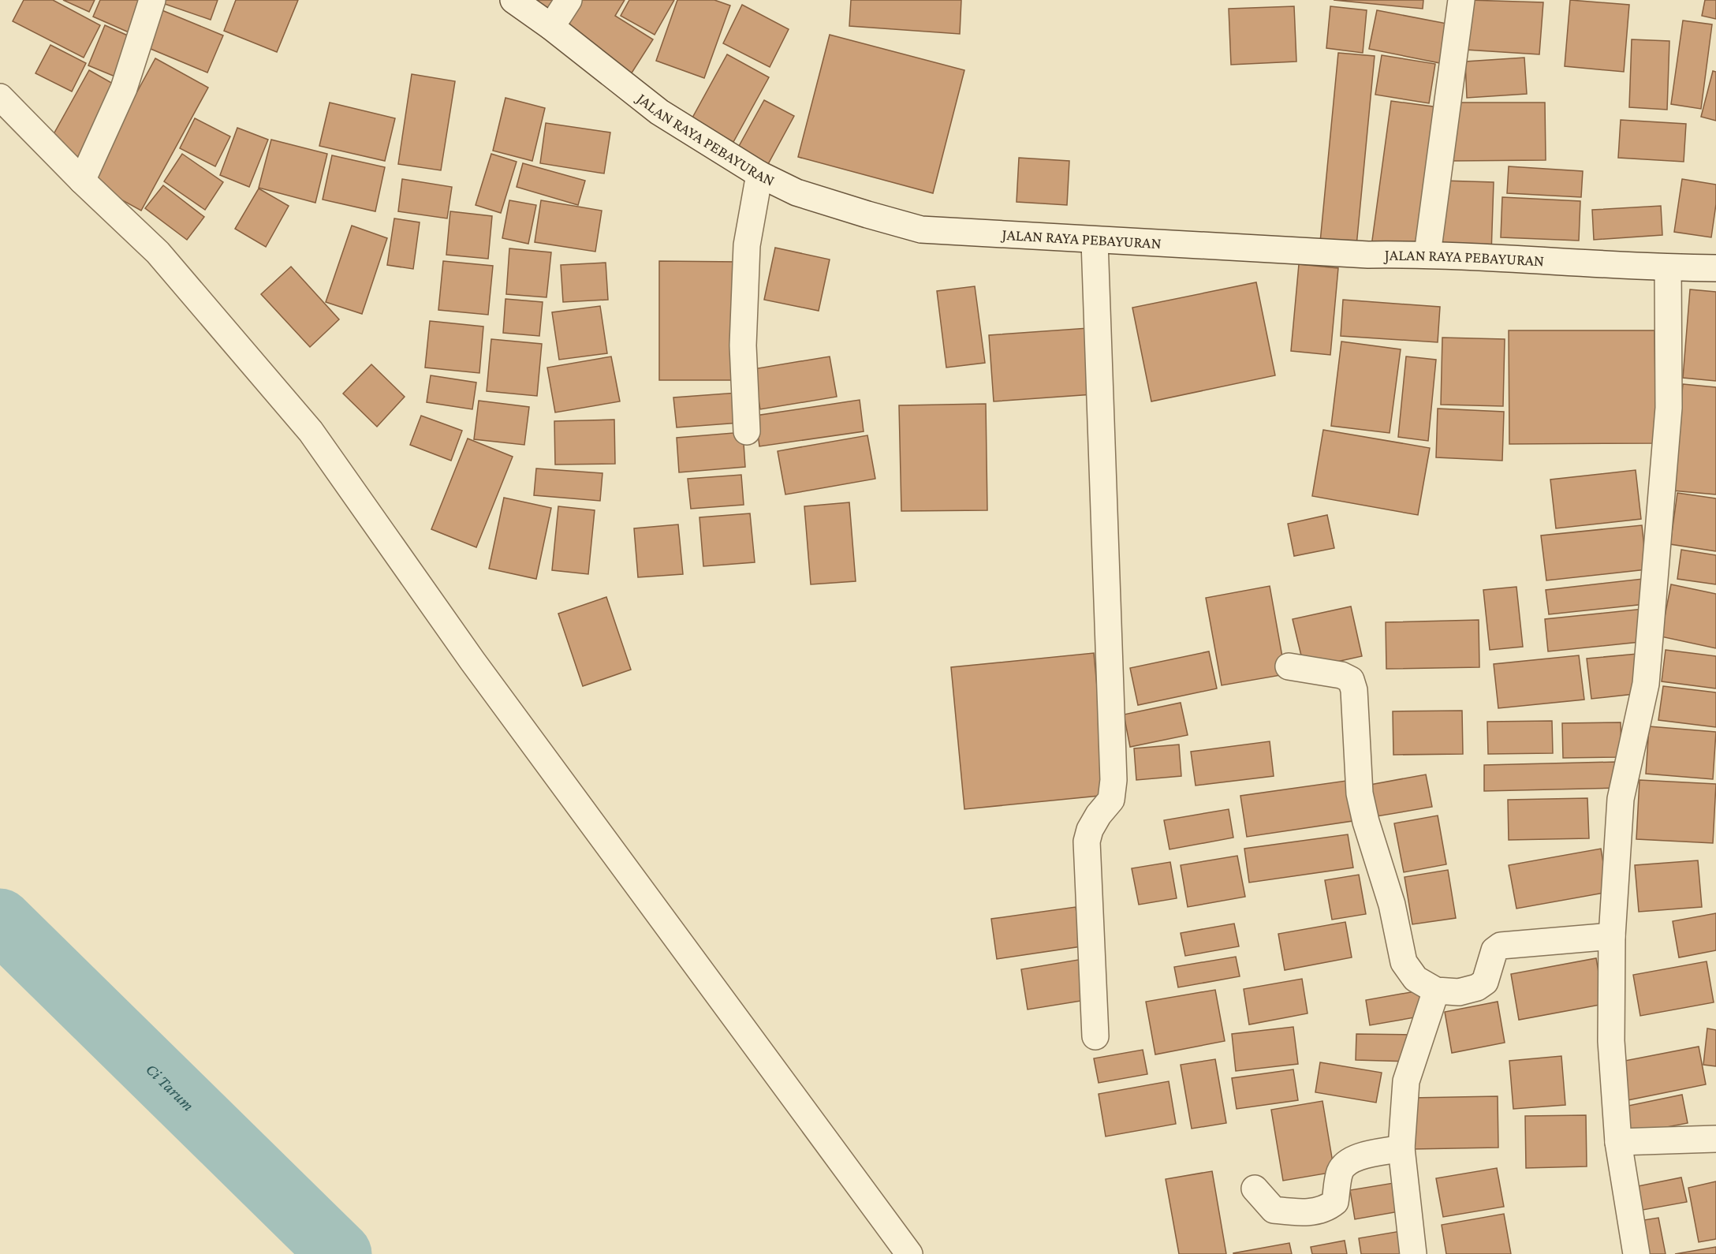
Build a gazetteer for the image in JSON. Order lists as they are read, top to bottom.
{
  "streets": {
    "street": ["JALAN RAYA PEBAYURAN"]
  },
  "water": ["Ci Tarum"]
}
